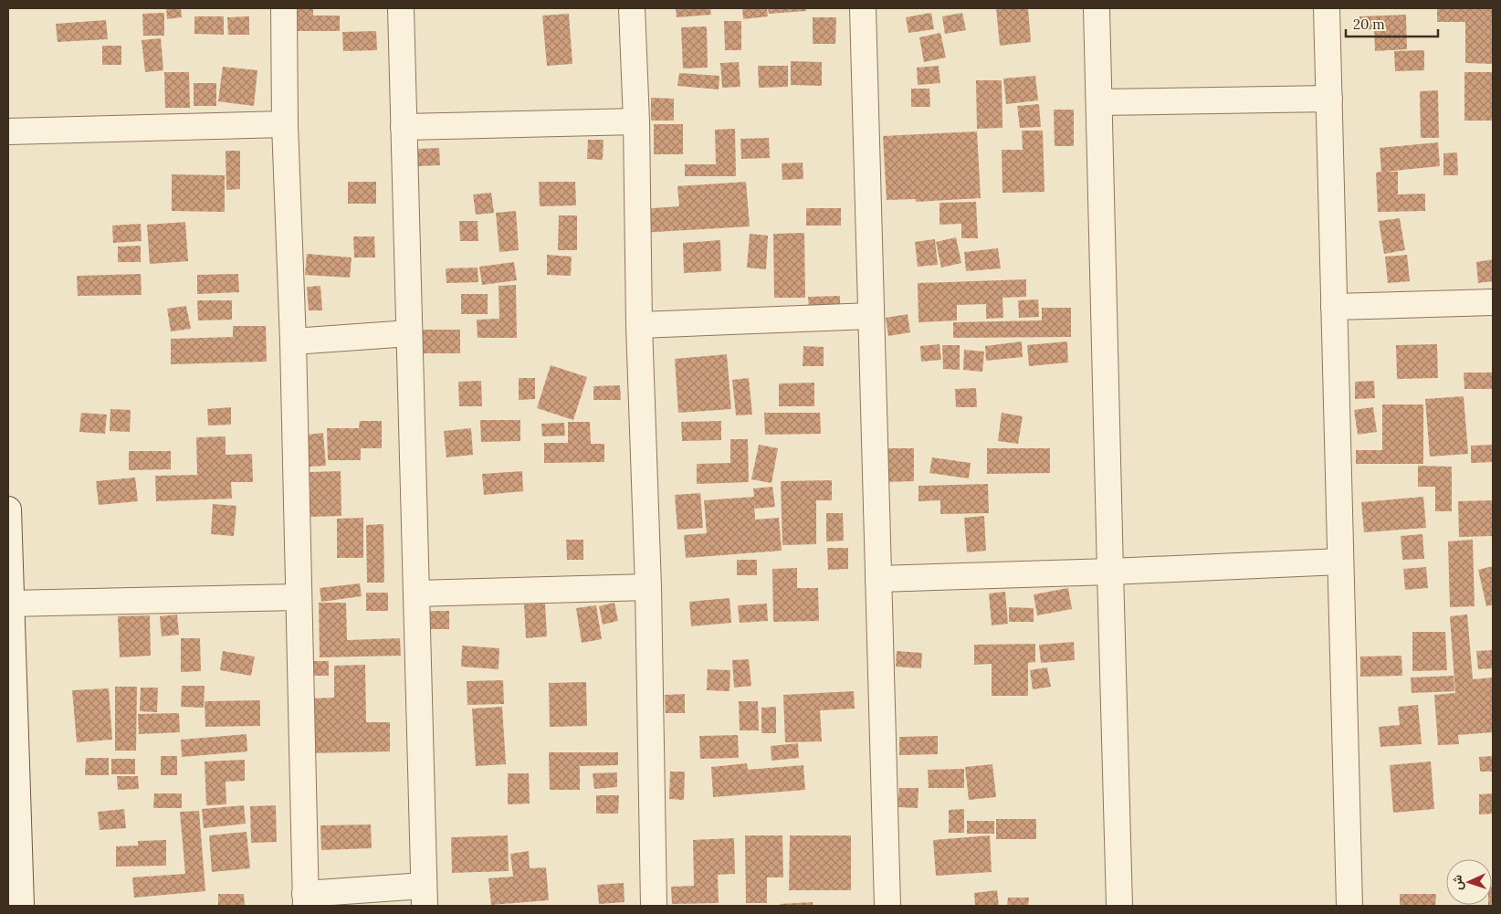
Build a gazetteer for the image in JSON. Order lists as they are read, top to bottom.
{
  "scale_bar": "20 m",
  "north": "left"
}
